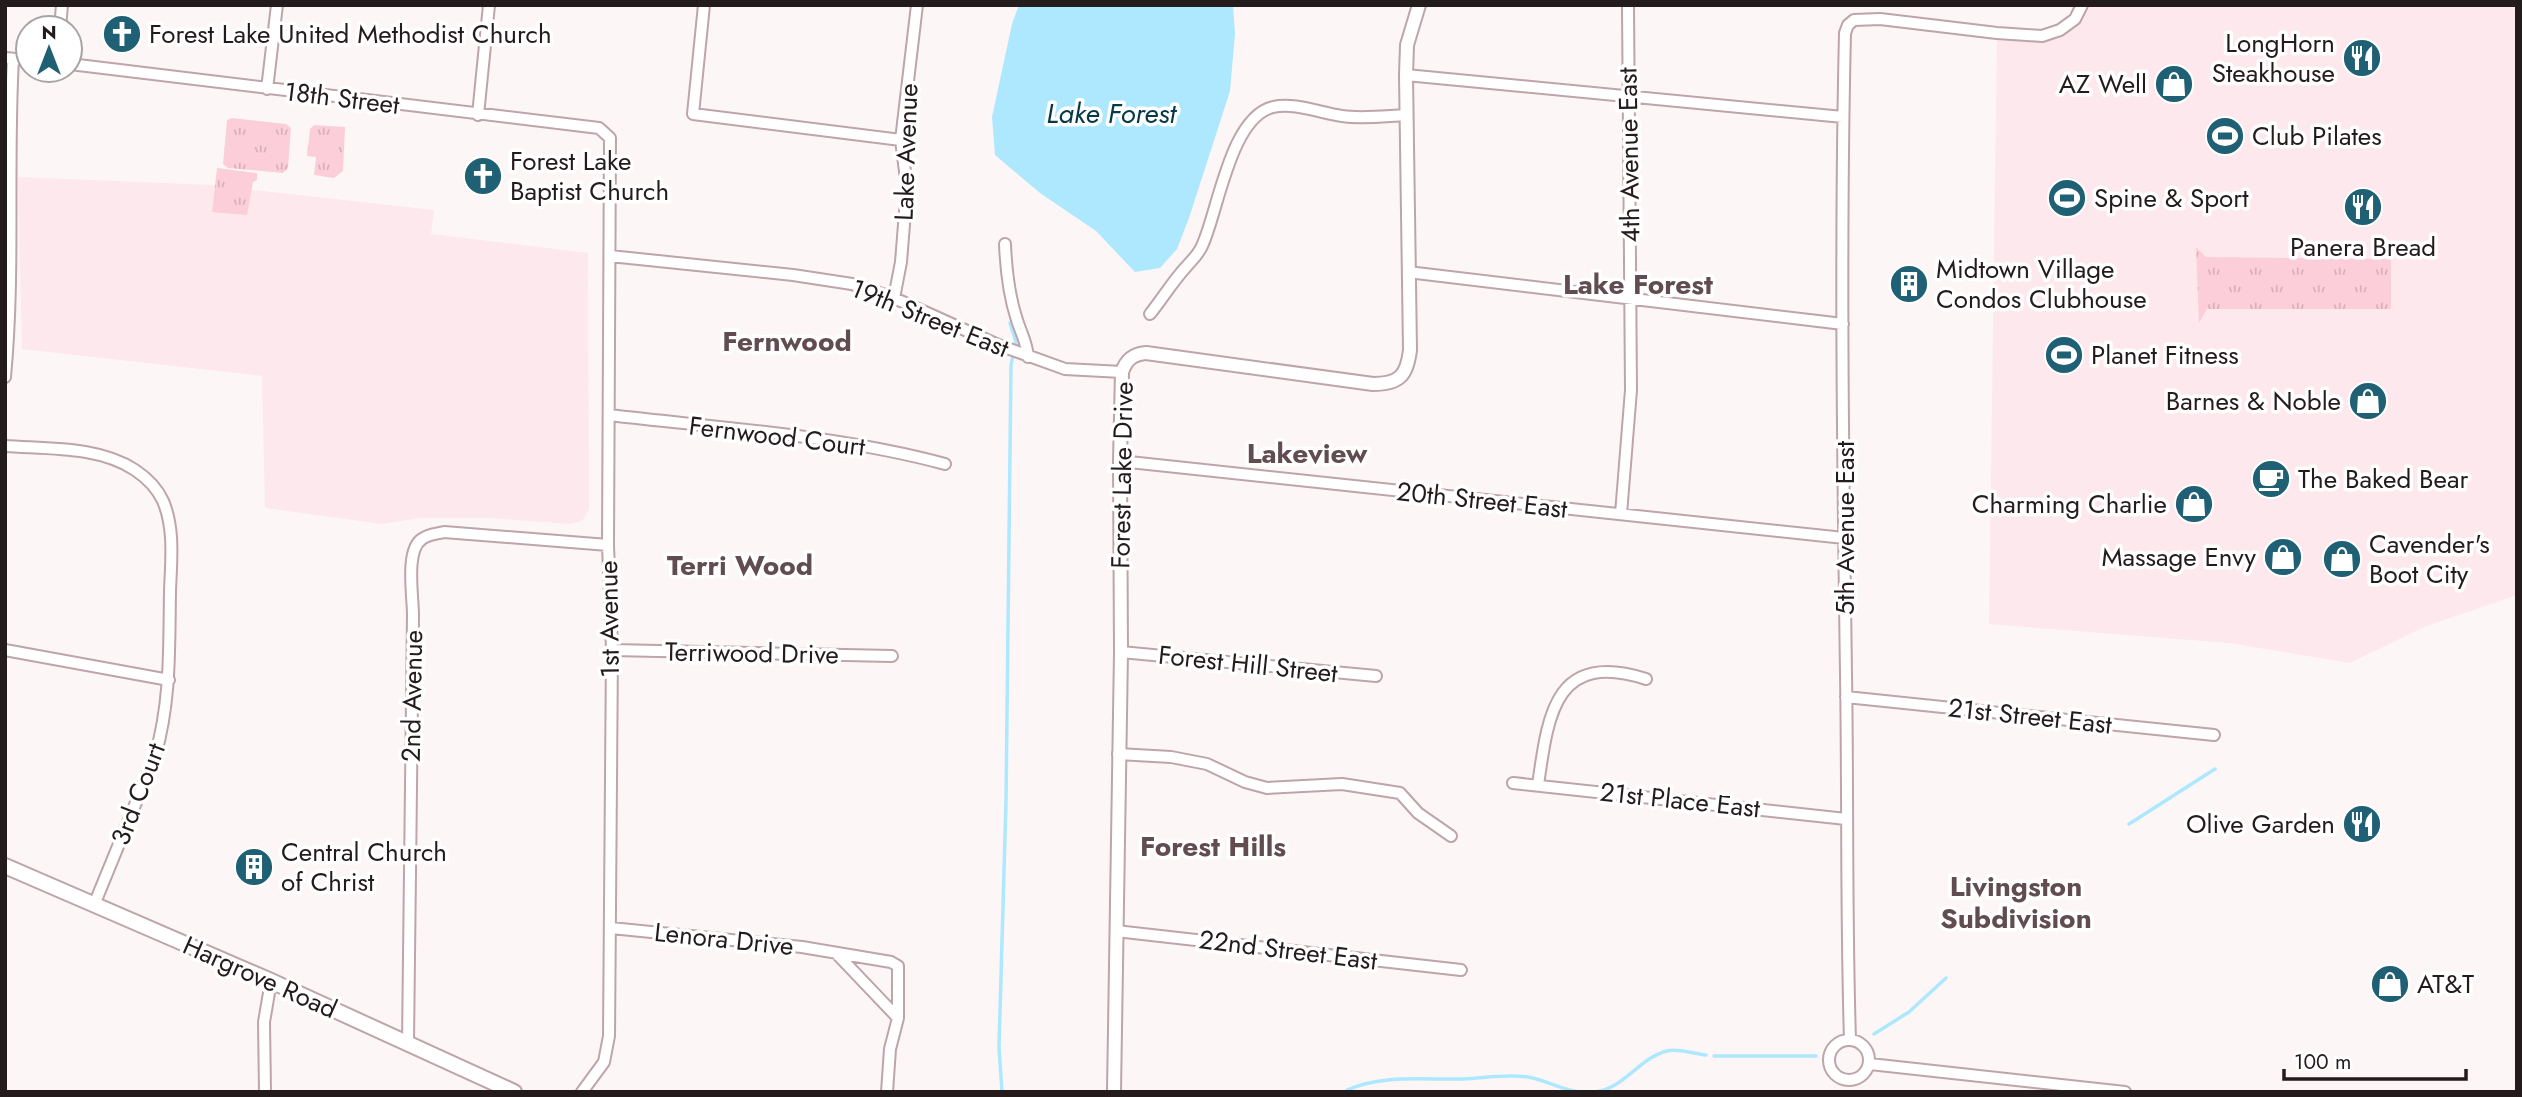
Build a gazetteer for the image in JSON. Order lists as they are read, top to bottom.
{
  "streets": {
    "main road": ["Hargrove Road"],
    "street": [
      "18th Street",
      "Lake Avenue",
      "4th Avenue East",
      "19th Street East",
      "Fernwood Court",
      "Forest Lake Drive",
      "20th Street East",
      "5th Avenue East",
      "1st Avenue",
      "Terriwood Drive",
      "Forest Hill Street",
      "2nd Avenue",
      "21st Street East",
      "3rd Court",
      "21st Place East",
      "Lenora Drive",
      "22nd Street East"
    ]
  },
  "crossings": [
    ["18th Street", "1st Avenue"],
    ["Lake Avenue", "19th Street East"],
    ["4th Avenue East", "20th Street East"],
    ["19th Street East", "Forest Lake Drive"],
    ["19th Street East", "1st Avenue"],
    ["Fernwood Court", "1st Avenue"],
    ["Forest Lake Drive", "20th Street East"],
    ["Forest Lake Drive", "Forest Hill Street"],
    ["Forest Lake Drive", "22nd Street East"],
    ["20th Street East", "5th Avenue East"],
    ["5th Avenue East", "21st Street East"],
    ["5th Avenue East", "21st Place East"],
    ["1st Avenue", "Terriwood Drive"],
    ["1st Avenue", "2nd Avenue"],
    ["1st Avenue", "Lenora Drive"],
    ["2nd Avenue", "Hargrove Road"],
    ["3rd Court", "Hargrove Road"]
  ],
  "districts": [
    "Lake Forest",
    "Fernwood",
    "Lakeview",
    "Terri Wood",
    "Forest Hills",
    "Livingston Subdivision"
  ],
  "water": ["Lake Forest"],
  "places": {
    "church": ["Forest Lake United Methodist Church", "Forest Lake Baptist Church"],
    "restaurant": ["LongHorn Steakhouse", "Panera Bread", "Olive Garden"],
    "shop": [
      "AZ Well",
      "Barnes & Noble",
      "Charming Charlie",
      "Massage Envy",
      "Cavender's Boot City",
      "AT&T"
    ],
    "sports": ["Club Pilates", "Spine & Sport", "Planet Fitness"],
    "building": ["Midtown Village Condos Clubhouse", "Central Church of Christ"],
    "cafe": ["The Baked Bear"]
  },
  "scale_bar": "100 m",
  "north": "top"
}
